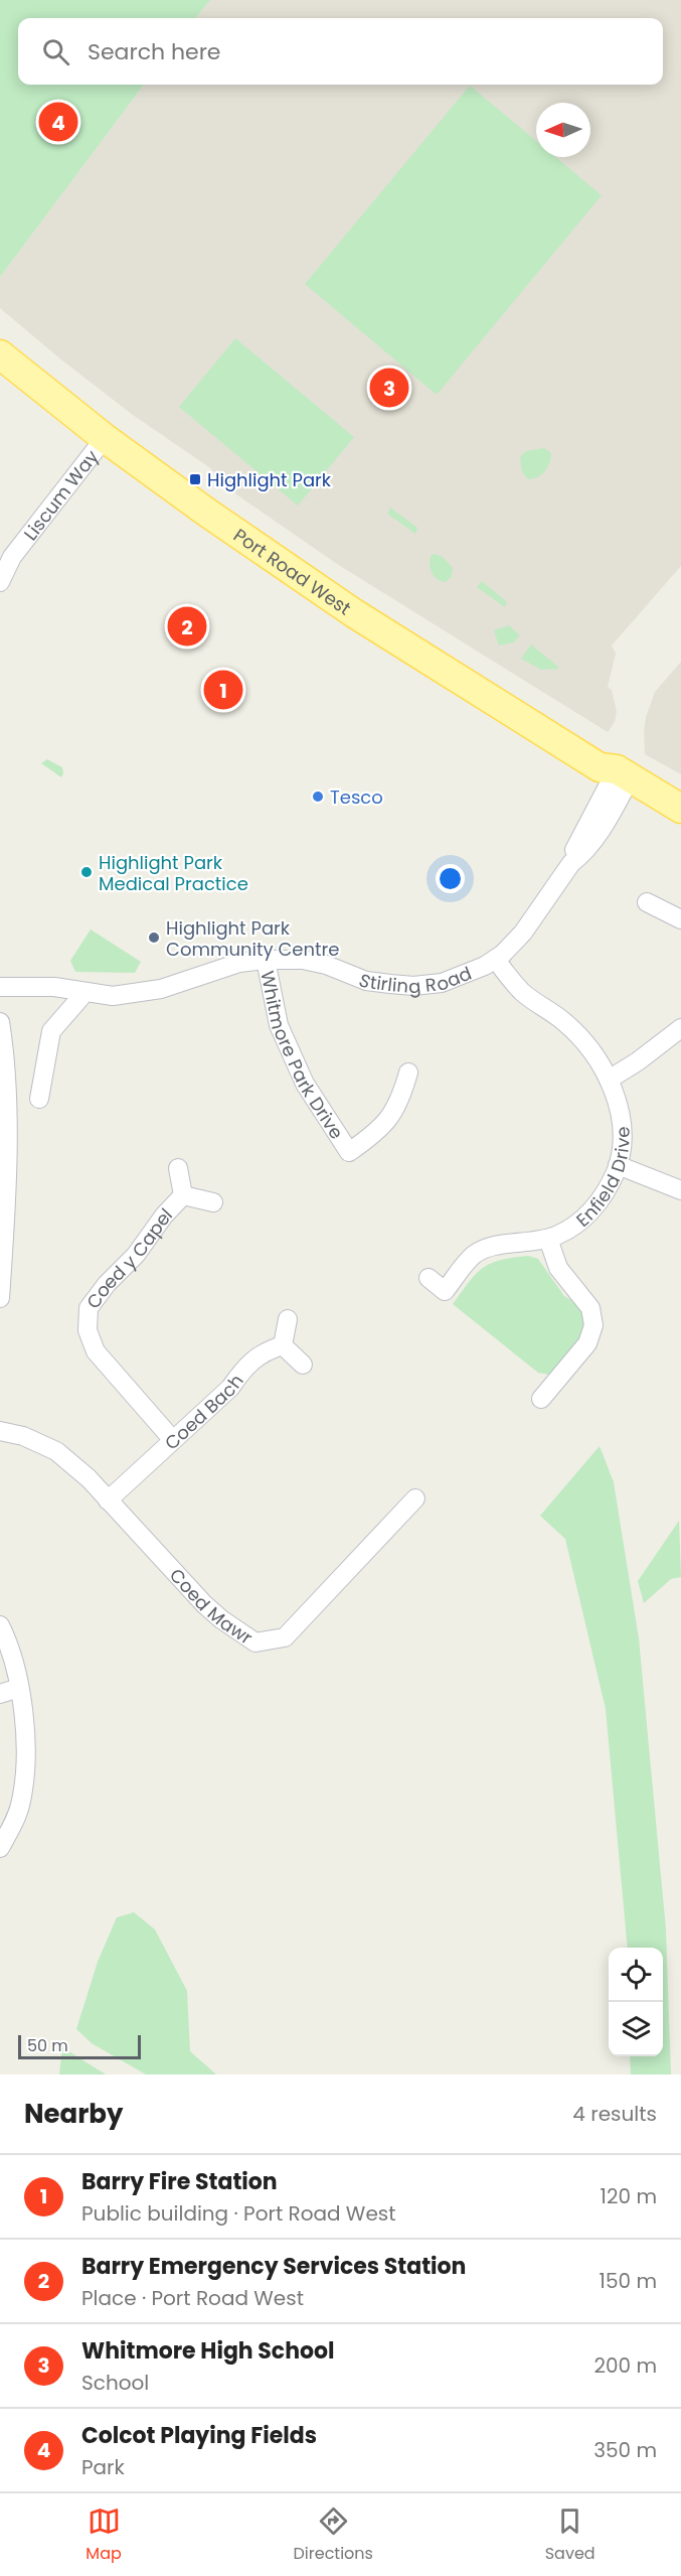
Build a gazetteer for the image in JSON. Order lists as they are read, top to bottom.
{
  "streets": {
    "main road": ["Port Road West"],
    "street": [
      "Liscum Way",
      "Stirling Road",
      "Whitmore Park Drive",
      "Enfield Drive",
      "Coed y Capel",
      "Coed Bach",
      "Coed Mawr"
    ]
  },
  "crossings": [
    ["Liscum Way", "Port Road West"],
    ["Port Road West", "Stirling Road"],
    ["Stirling Road", "Whitmore Park Drive"],
    ["Stirling Road", "Enfield Drive"],
    ["Coed y Capel", "Coed Bach"],
    ["Coed Bach", "Coed Mawr"]
  ],
  "places": {
    "transit": ["Highlight Park"],
    "other": ["Tesco", "Highlight Park Medical Practice", "Highlight Park Community Centre"]
  },
  "scale_bar": "50 m",
  "north": "left",
  "page": {
    "search": "Search here",
    "pins": [
      "4",
      "3",
      "2",
      "1"
    ],
    "scale": "50 m",
    "heading": ["Nearby", "4 results"],
    "list": [
      {
        "mark": "1",
        "name": "Barry Fire Station",
        "note": "Public building · Port Road West",
        "value": "120 m"
      },
      {
        "mark": "2",
        "name": "Barry Emergency Services Station",
        "note": "Place · Port Road West",
        "value": "150 m"
      },
      {
        "mark": "3",
        "name": "Whitmore High School",
        "note": "School",
        "value": "200 m"
      },
      {
        "mark": "4",
        "name": "Colcot Playing Fields",
        "note": "Park",
        "value": "350 m"
      }
    ],
    "nav": ["Map", "Directions", "Saved"]
  }
}
